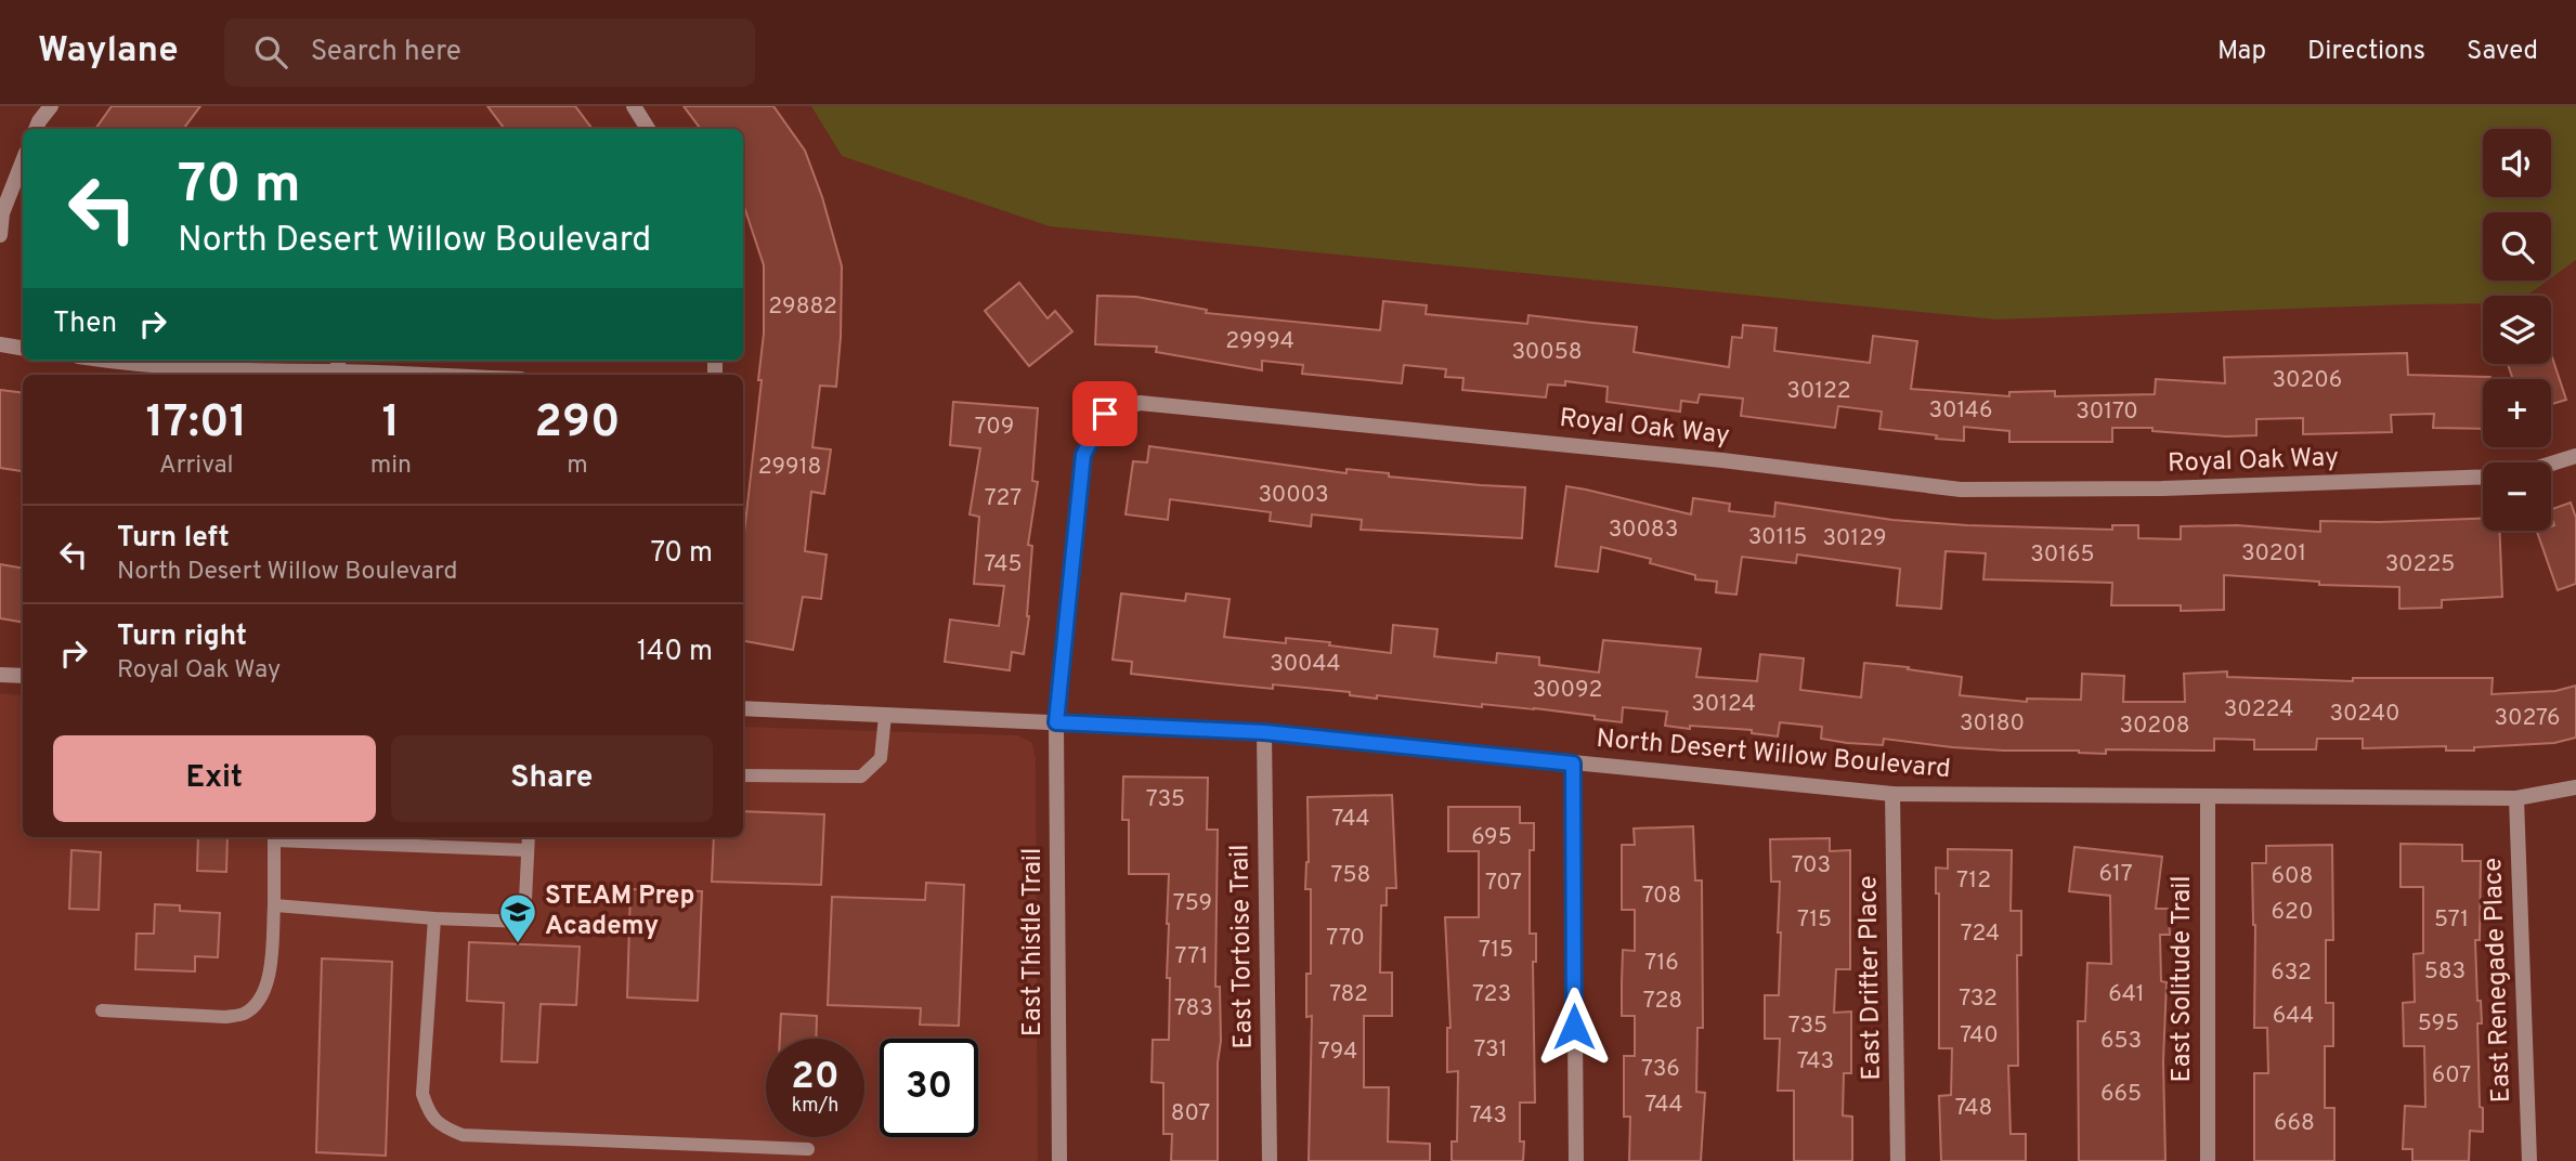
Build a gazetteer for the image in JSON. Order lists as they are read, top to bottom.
{
  "streets": {
    "street": [
      "Royal Oak Way",
      "North Desert Willow Boulevard",
      "East Thistle Trail",
      "East Tortoise Trail",
      "East Drifter Place",
      "East Solitude Trail",
      "East Renegade Place"
    ]
  },
  "crossings": [
    ["Royal Oak Way", "North Desert Willow Boulevard"],
    ["Royal Oak Way", "East Thistle Trail"],
    ["North Desert Willow Boulevard", "East Thistle Trail"],
    ["North Desert Willow Boulevard", "East Tortoise Trail"],
    ["North Desert Willow Boulevard", "East Drifter Place"],
    ["North Desert Willow Boulevard", "East Solitude Trail"],
    ["North Desert Willow Boulevard", "East Renegade Place"]
  ],
  "places": {
    "school or university": ["STEAM Prep Academy"]
  },
  "house_numbers": [
    "29882",
    "29994",
    "30058",
    "30206",
    "30122",
    "30146",
    "30170",
    "709",
    "29918",
    "30003",
    "727",
    "30083",
    "30115",
    "30129",
    "30201",
    "30165",
    "745",
    "30225",
    "30044",
    "30092",
    "30124",
    "30224",
    "30240",
    "30276",
    "30180",
    "30208",
    "735",
    "744",
    "695",
    "703",
    "617",
    "758",
    "608",
    "712",
    "707",
    "708",
    "759",
    "620",
    "715",
    "571",
    "724",
    "770",
    "715",
    "771",
    "716",
    "583",
    "632",
    "782",
    "723",
    "641",
    "732",
    "728",
    "783",
    "644",
    "595",
    "735",
    "740",
    "653",
    "731",
    "794",
    "743",
    "736",
    "607",
    "665",
    "744",
    "748",
    "807",
    "743",
    "668"
  ],
  "page": {
    "header": "Waylane",
    "search": "Search here",
    "nav": ["Map", "Directions", "Saved"],
    "map_buttons": ["+", "−"],
    "turn": ["70 m", "North Desert Willow Boulevard"],
    "then": "Then",
    "eta": [
      "17:01",
      "Arrival",
      "1",
      "min",
      "290",
      "m"
    ],
    "list": [
      {
        "name": "Turn left",
        "note": "North Desert Willow Boulevard",
        "value": "70 m"
      },
      {
        "name": "Turn right",
        "note": "Royal Oak Way",
        "value": "140 m"
      }
    ],
    "buttons": ["Exit", "Share"],
    "speed": "20 km/h",
    "limit": "30"
  }
}
